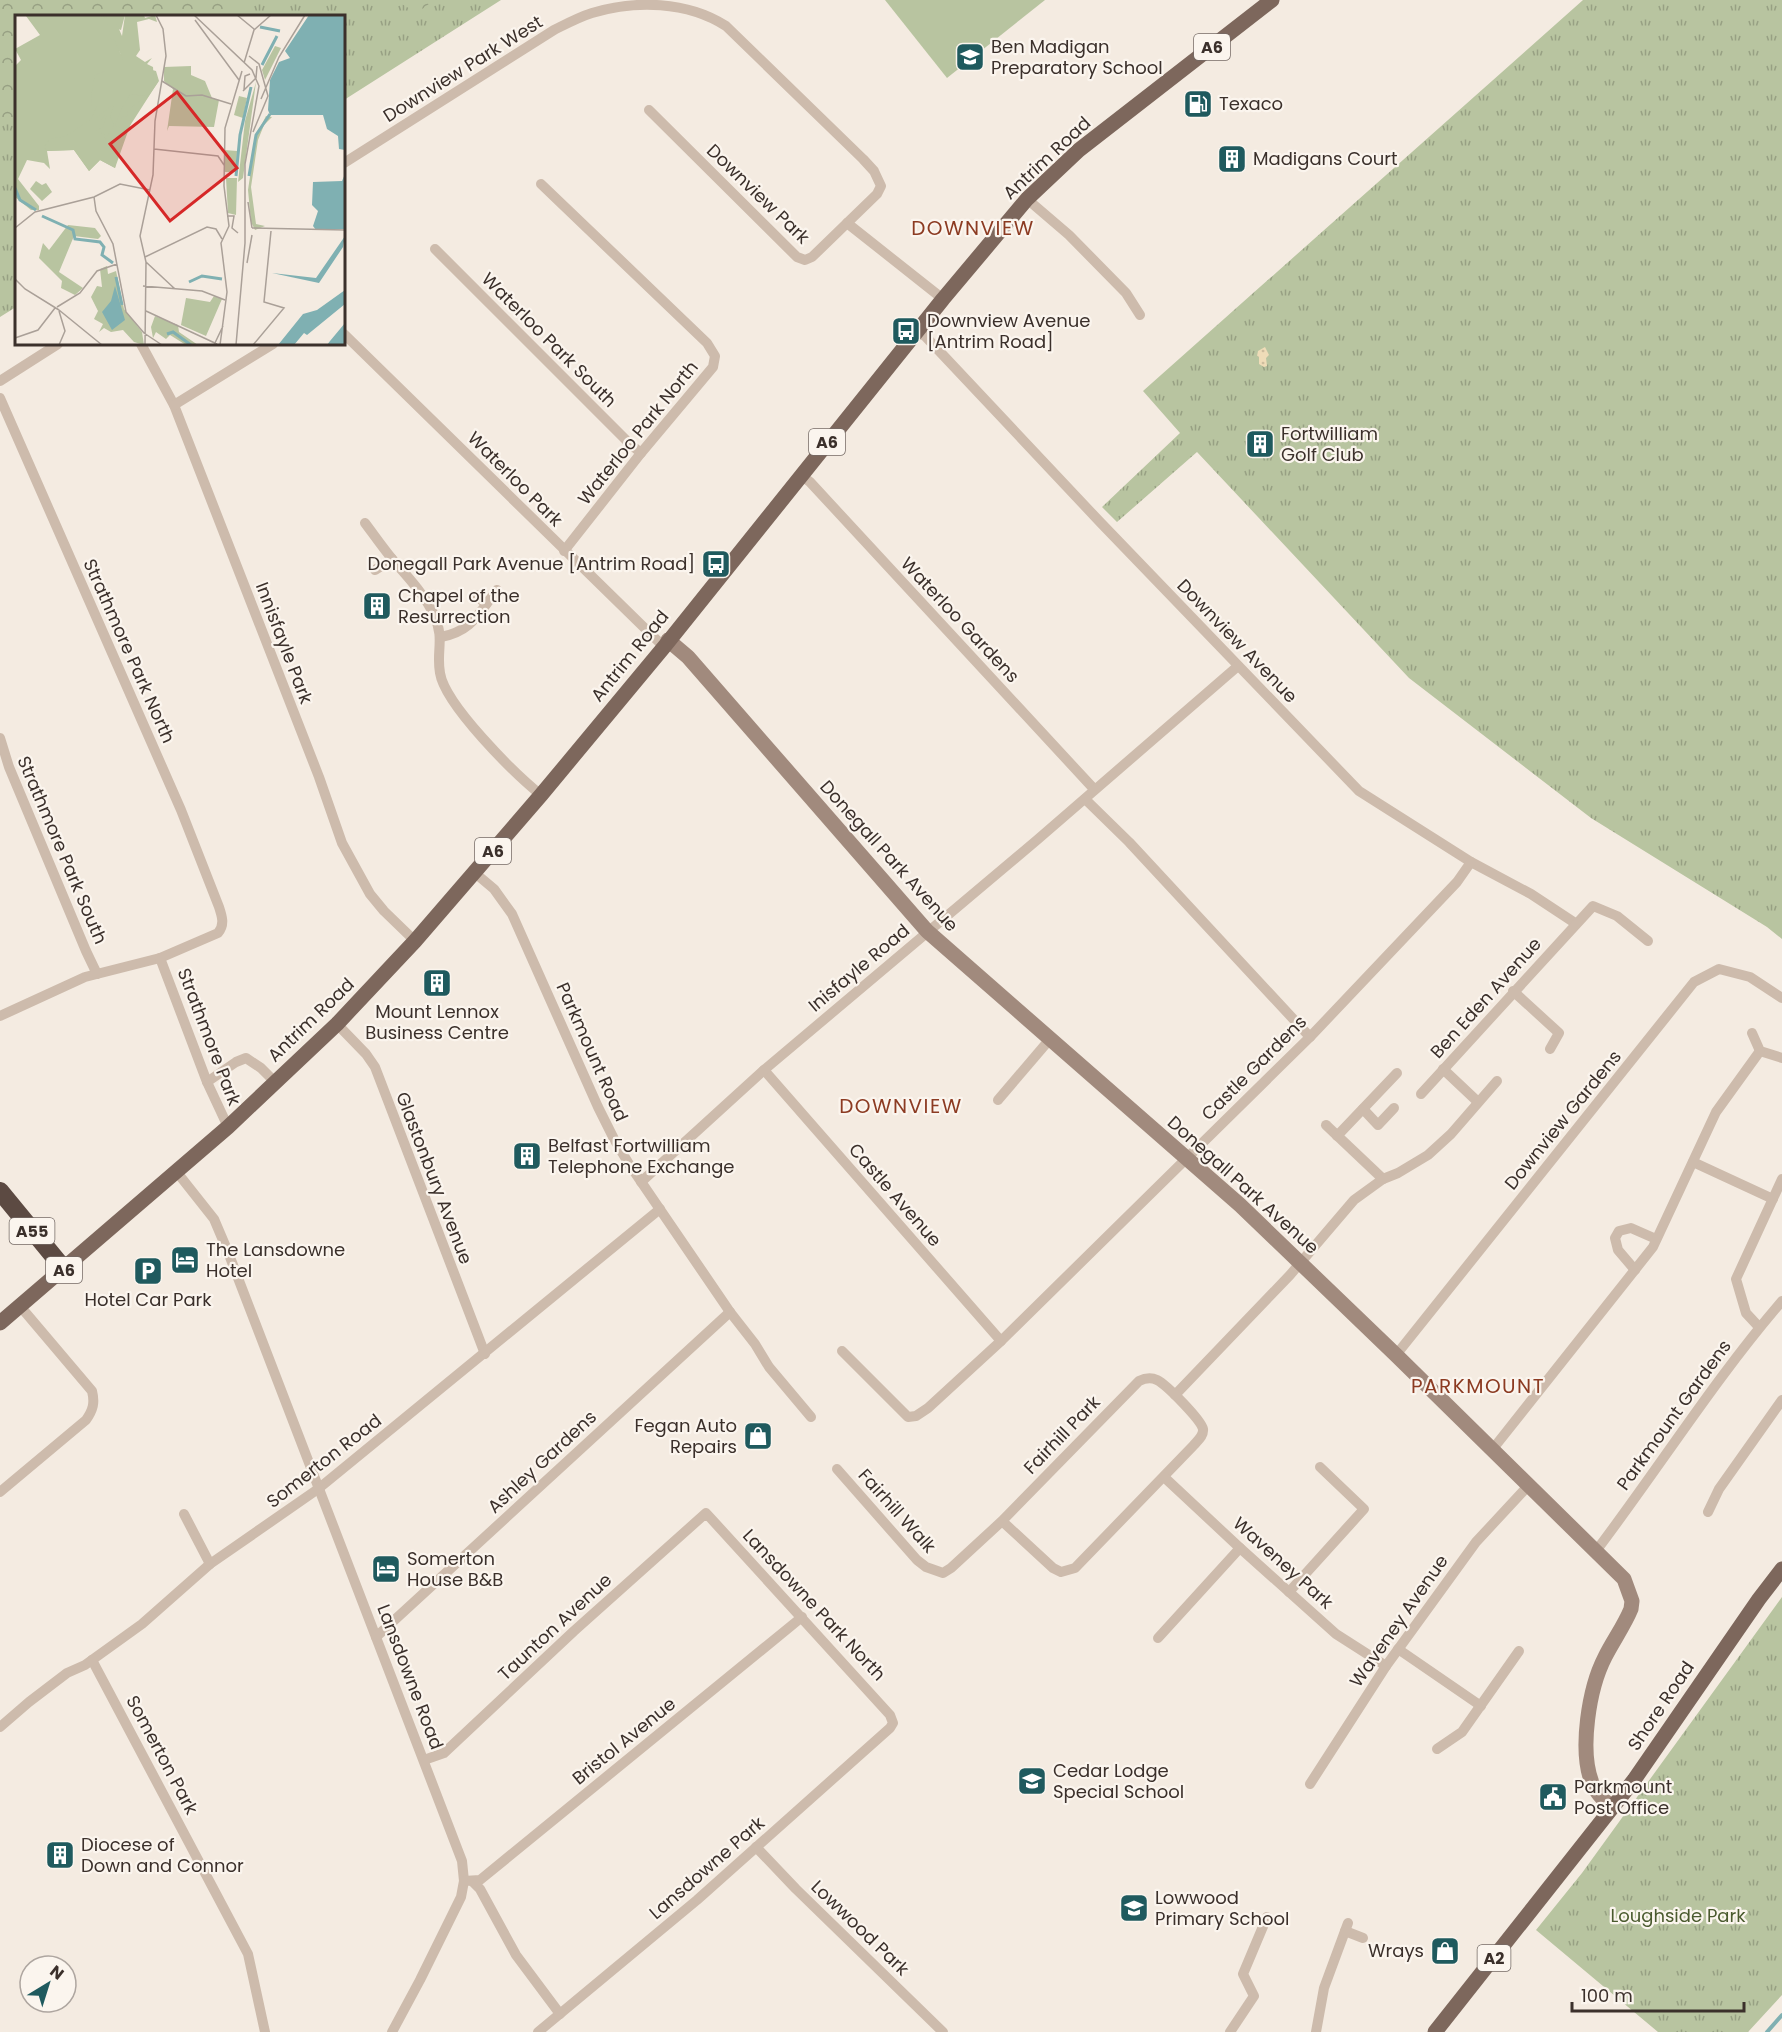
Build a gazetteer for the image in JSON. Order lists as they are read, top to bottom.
{
  "streets": {
    "highway": ["A55"],
    "main road": [
      "A6",
      "Antrim Road",
      "Shore Road",
      "A2"
    ],
    "street": [
      "Downview Park West",
      "Downview Park",
      "Waterloo Park South",
      "Waterloo Park North",
      "Waterloo Park",
      "Waterloo Gardens",
      "Downview Avenue",
      "Innisfayle Park",
      "Strathmore Park North",
      "Strathmore Park South",
      "Donegall Park Avenue",
      "Inisfayle Road",
      "Ben Eden Avenue",
      "Strathmore Park",
      "Parkmount Road",
      "Castle Gardens",
      "Downview Gardens",
      "Glastonbury Avenue",
      "Castle Avenue",
      "Parkmount Gardens",
      "Fairhill Park",
      "Somerton Road",
      "Ashley Gardens",
      "Fairhill Walk",
      "Waveney Park",
      "Lansdowne Park North",
      "Waveney Avenue",
      "Taunton Avenue",
      "Lansdowne Road",
      "Bristol Avenue",
      "Somerton Park",
      "Lansdowne Park",
      "Lowwood Park"
    ]
  },
  "crossings": [
    ["Downview Park West", "Downview Park"],
    ["Antrim Road", "Waterloo Park"],
    ["Antrim Road", "Waterloo Gardens"],
    ["Antrim Road", "Downview Avenue"],
    ["Antrim Road", "Innisfayle Park"],
    ["Antrim Road", "Donegall Park Avenue"],
    ["Antrim Road", "Strathmore Park"],
    ["Antrim Road", "Parkmount Road"],
    ["Antrim Road", "Glastonbury Avenue"],
    ["Antrim Road", "A55"],
    ["Antrim Road", "Lansdowne Road"],
    ["Waterloo Park South", "Waterloo Park North"],
    ["Waterloo Park North", "Waterloo Park"],
    ["Waterloo Park", "Donegall Park Avenue"],
    ["Waterloo Gardens", "Inisfayle Road"],
    ["Downview Avenue", "Inisfayle Road"],
    ["Downview Avenue", "Ben Eden Avenue"],
    ["Downview Avenue", "Castle Gardens"],
    ["Strathmore Park North", "Strathmore Park"],
    ["Strathmore Park South", "Strathmore Park"],
    ["Donegall Park Avenue", "Inisfayle Road"],
    ["Donegall Park Avenue", "Castle Gardens"],
    ["Donegall Park Avenue", "Downview Gardens"],
    ["Donegall Park Avenue", "Parkmount Gardens"],
    ["Donegall Park Avenue", "Waveney Avenue"],
    ["Donegall Park Avenue", "Shore Road"],
    ["Inisfayle Road", "Parkmount Road"],
    ["Inisfayle Road", "Castle Avenue"],
    ["Parkmount Road", "Somerton Road"],
    ["Parkmount Road", "Ashley Gardens"],
    ["Castle Gardens", "Castle Avenue"],
    ["Glastonbury Avenue", "Somerton Road"],
    ["Fairhill Park", "Fairhill Walk"],
    ["Fairhill Park", "Waveney Park"],
    ["Somerton Road", "Lansdowne Road"],
    ["Somerton Road", "Somerton Park"],
    ["Ashley Gardens", "Lansdowne Road"],
    ["Waveney Park", "Waveney Avenue"],
    ["Lansdowne Park North", "Taunton Avenue"],
    ["Lansdowne Park North", "Bristol Avenue"],
    ["Lansdowne Park North", "Lansdowne Park"],
    ["Taunton Avenue", "Lansdowne Road"],
    ["Lansdowne Road", "Bristol Avenue"],
    ["Lansdowne Park", "Lowwood Park"]
  ],
  "districts": ["DOWNVIEW", "DOWNVIEW", "PARKMOUNT"],
  "parks": ["Loughside Park"],
  "places": {
    "school or university": ["Ben Madigan Preparatory School", "Cedar Lodge Special School", "Lowwood Primary School"],
    "fuel station": ["Texaco"],
    "building": [
      "Madigans Court",
      "Fortwilliam Golf Club",
      "Chapel of the Resurrection",
      "Mount Lennox Business Centre",
      "Belfast Fortwilliam Telephone Exchange",
      "Diocese of Down and Connor"
    ],
    "bus stop": ["Downview Avenue [Antrim Road]", "Donegall Park Avenue [Antrim Road]"],
    "hotel": ["The Lansdowne Hotel", "Somerton House B&B"],
    "parking": ["Hotel Car Park"],
    "shop": ["Fegan Auto Repairs", "Wrays"],
    "public building": ["Parkmount Post Office"]
  },
  "scale_bar": "100 m",
  "north": "top right"
}
